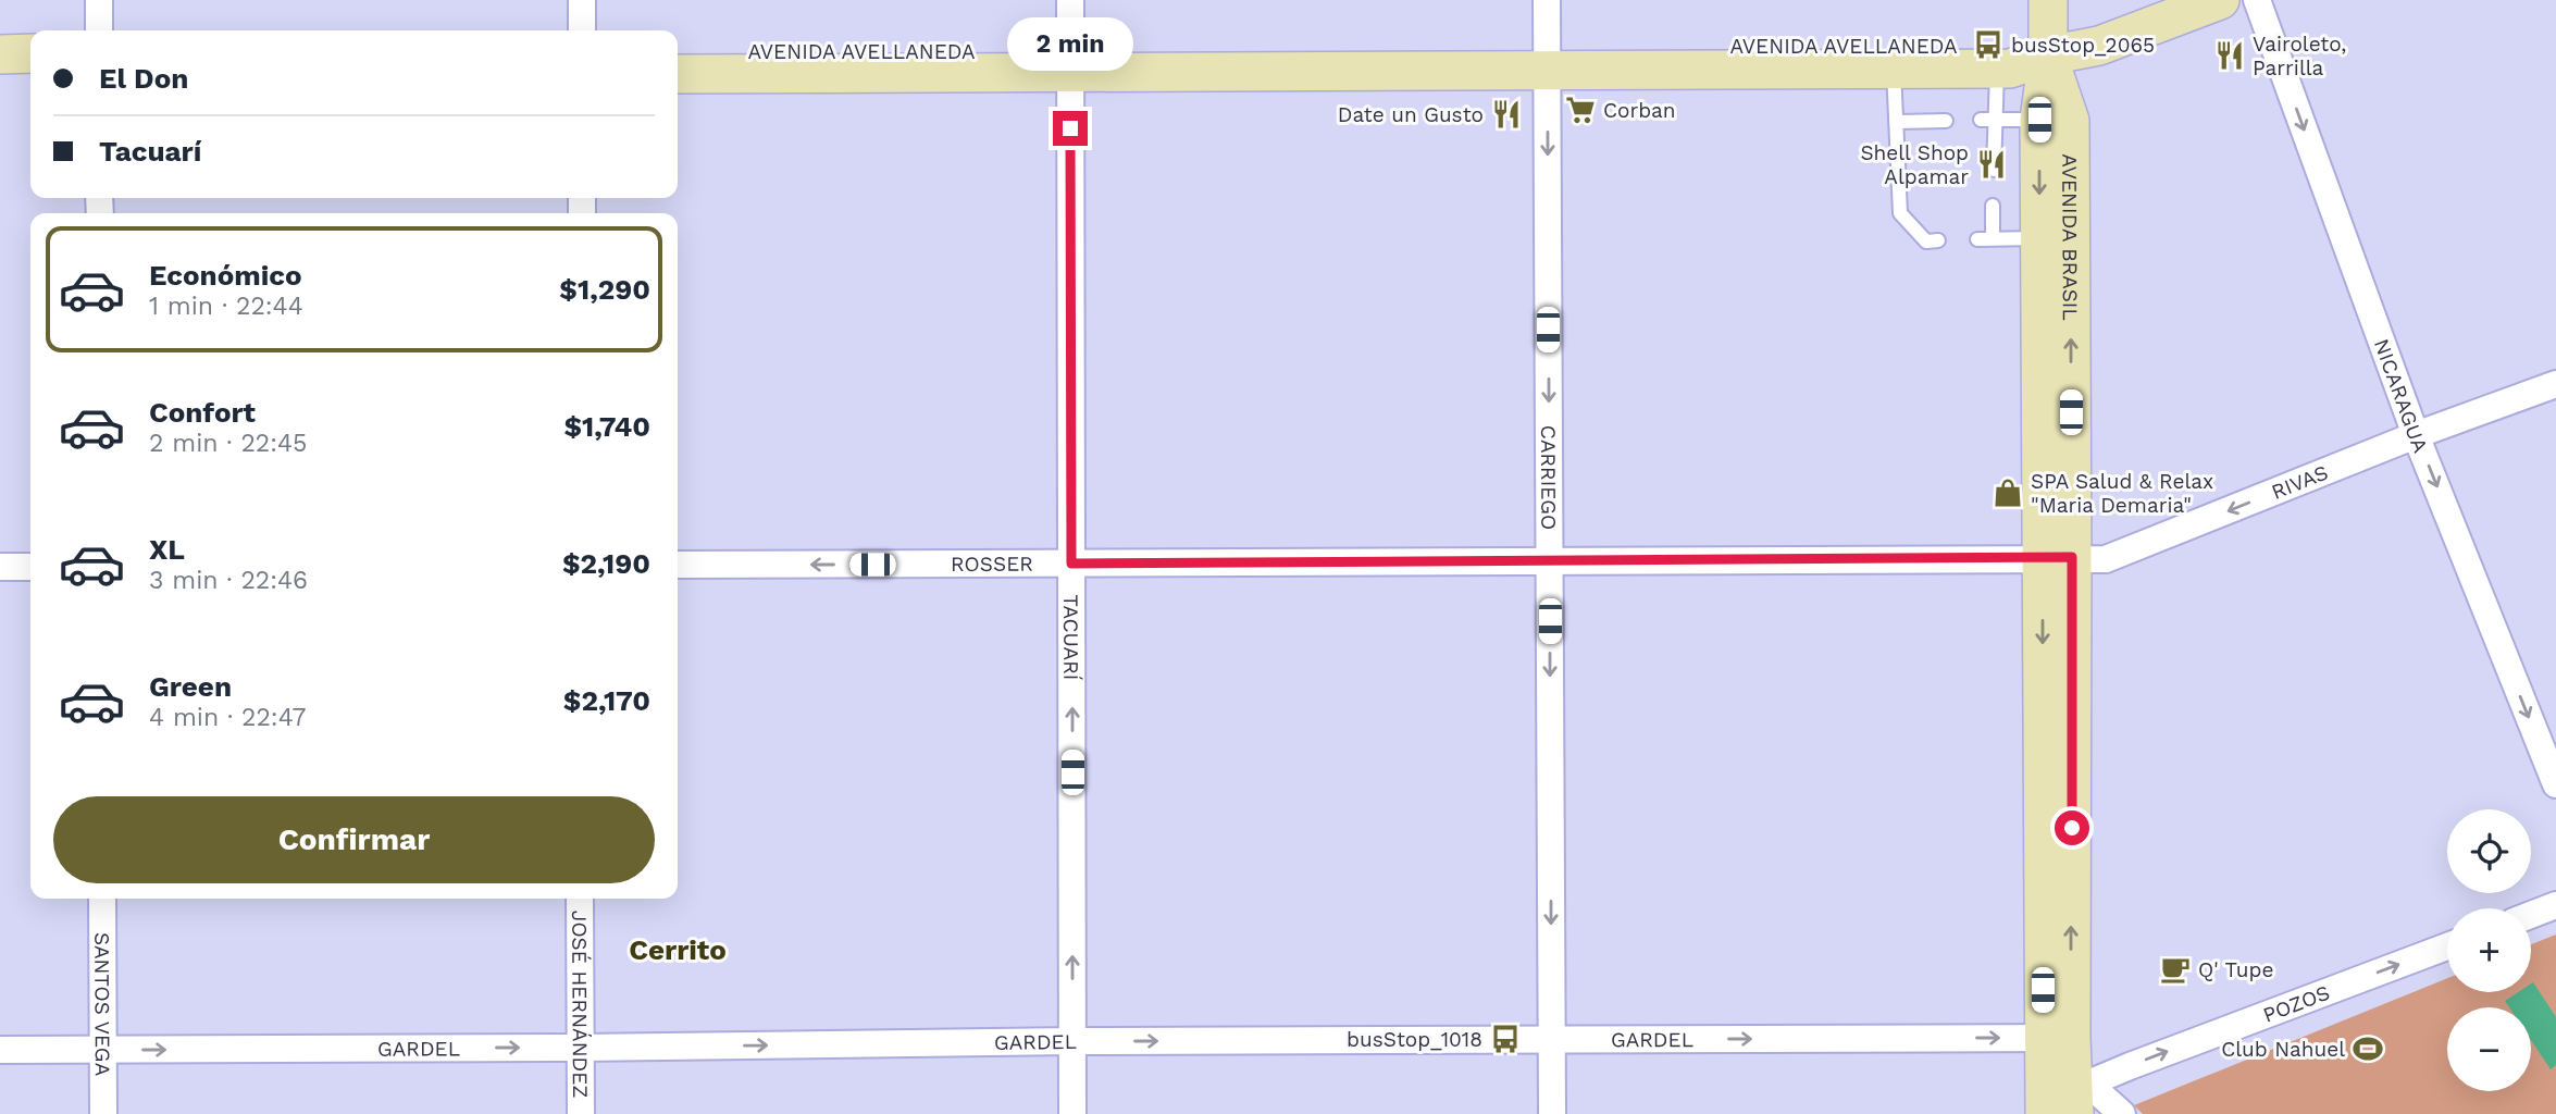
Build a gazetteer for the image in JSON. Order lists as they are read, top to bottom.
{
  "streets": {
    "main road": ["AVENIDA AVELLANEDA", "AVENIDA BRASIL"],
    "street": [
      "NICARAGUA",
      "CARRIEGO",
      "RIVAS",
      "ROSSER",
      "TACUARÍ",
      "SANTOS VEGA",
      "JOSÉ HERNÁNDEZ",
      "POZOS",
      "GARDEL"
    ]
  },
  "crossings": [
    ["AVENIDA AVELLANEDA", "AVENIDA BRASIL"],
    ["AVENIDA AVELLANEDA", "CARRIEGO"],
    ["AVENIDA AVELLANEDA", "TACUARÍ"],
    ["AVENIDA BRASIL", "RIVAS"],
    ["AVENIDA BRASIL", "ROSSER"],
    ["AVENIDA BRASIL", "POZOS"],
    ["AVENIDA BRASIL", "GARDEL"],
    ["NICARAGUA", "RIVAS"],
    ["CARRIEGO", "ROSSER"],
    ["CARRIEGO", "GARDEL"],
    ["RIVAS", "ROSSER"],
    ["ROSSER", "TACUARÍ"],
    ["TACUARÍ", "GARDEL"],
    ["SANTOS VEGA", "GARDEL"],
    ["JOSÉ HERNÁNDEZ", "GARDEL"]
  ],
  "one_way": [
    "NICARAGUA",
    "CARRIEGO",
    "RIVAS",
    "TACUARÍ",
    "POZOS",
    "GARDEL"
  ],
  "districts": ["Cerrito"],
  "places": {
    "bus stop": ["busStop_2065", "busStop_1018"],
    "restaurant": ["Vairoleto, Parrilla", "Date un Gusto", "Shell Shop Alpamar"],
    "supermarket": ["Corban"],
    "shop": ["SPA Salud & Relax \"Maria Demaria\""],
    "cafe": ["Q' Tupe"],
    "sports": ["Club Nahuel"]
  },
  "page": {
    "bubble": "2 min",
    "banner": ["El Don", "Tacuarí"],
    "list": [
      {
        "name": "Económico",
        "note": "1 min · 22:44",
        "value": "$1,290"
      },
      {
        "name": "Confort",
        "note": "2 min · 22:45",
        "value": "$1,740"
      },
      {
        "name": "XL",
        "note": "3 min · 22:46",
        "value": "$2,190"
      },
      {
        "name": "Green",
        "note": "4 min · 22:47",
        "value": "$2,170"
      }
    ],
    "buttons": "Confirmar",
    "map_buttons": ["+", "−"]
  }
}
